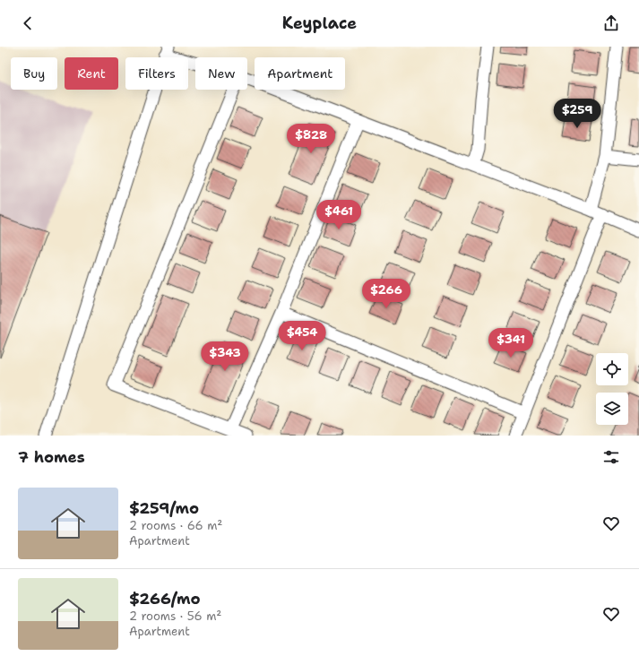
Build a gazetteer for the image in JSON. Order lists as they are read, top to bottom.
{
  "page": {
    "header": "Keyplace",
    "chip": [
      "Buy",
      "Rent",
      "Filters",
      "New",
      "Apartment"
    ],
    "price": [
      "$259",
      "$828",
      "$461",
      "$266",
      "$454",
      "$341",
      "$343"
    ],
    "heading": "7 homes",
    "list": [
      {
        "name": "$259/mo",
        "note": "2 rooms · 66 m² · Apartment"
      },
      {
        "name": "$266/mo",
        "note": "2 rooms · 56 m² · Apartment"
      }
    ]
  }
}
